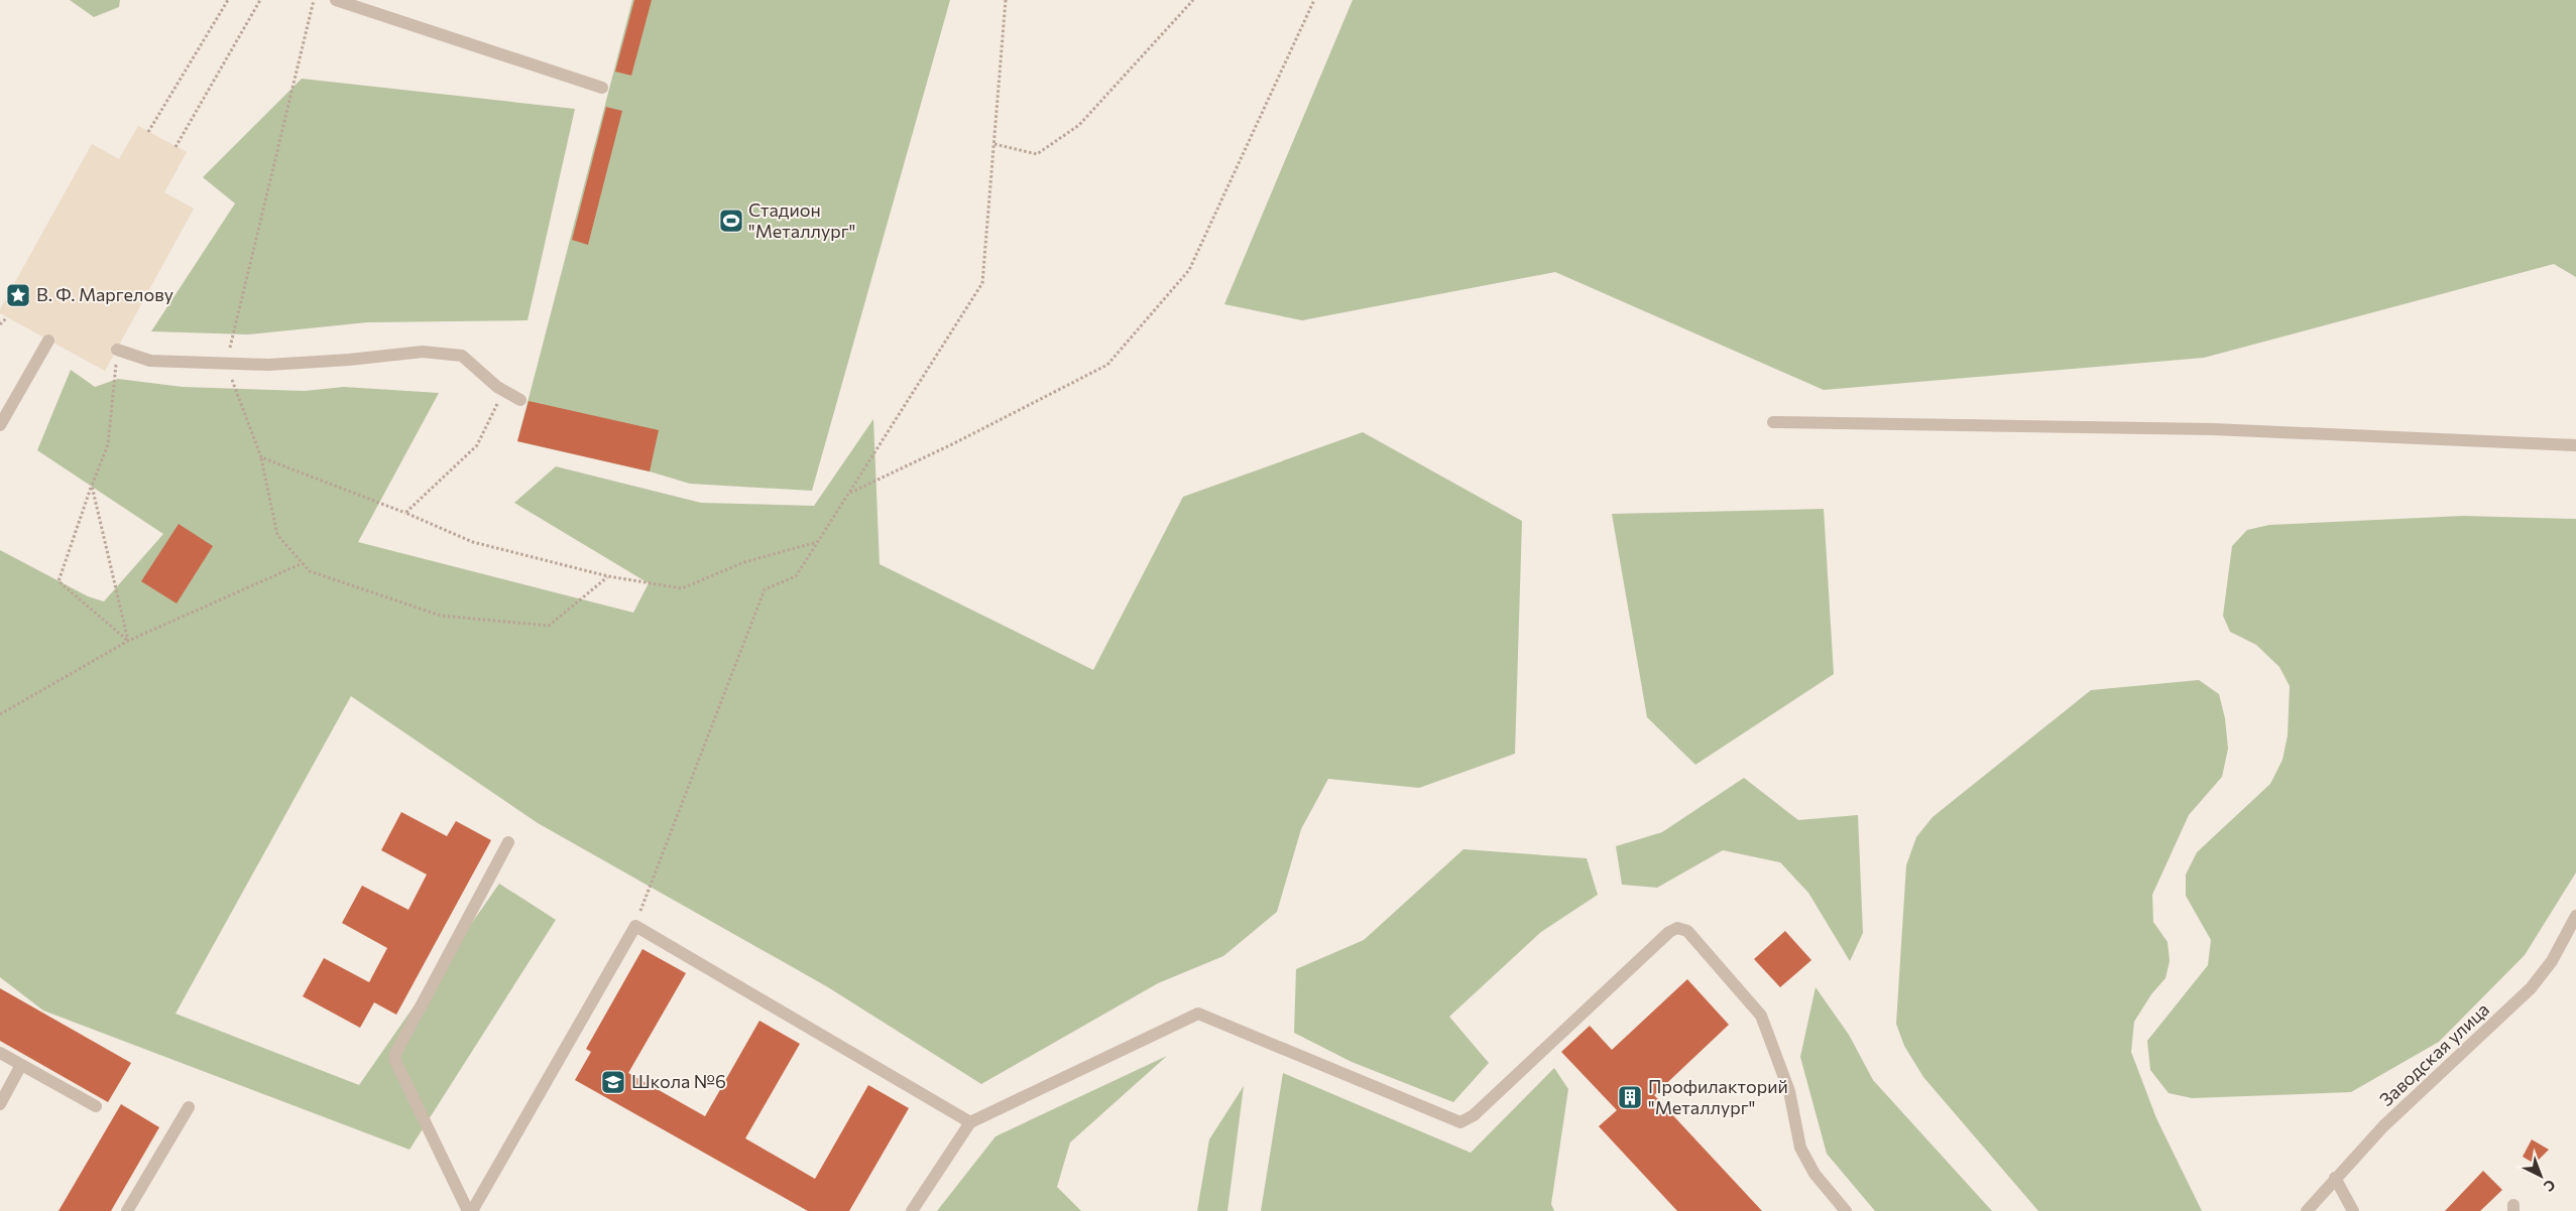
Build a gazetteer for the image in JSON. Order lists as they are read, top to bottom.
{
  "streets": {
    "street": ["Заводская улица"]
  },
  "places": {
    "sports": ["Стадион \"Металлург\""],
    "place": ["В. Ф. Маргелову"],
    "school or university": ["Школа №6"],
    "building": ["Профилакторий \"Металлург\""]
  },
  "north": "bottom right"
}
